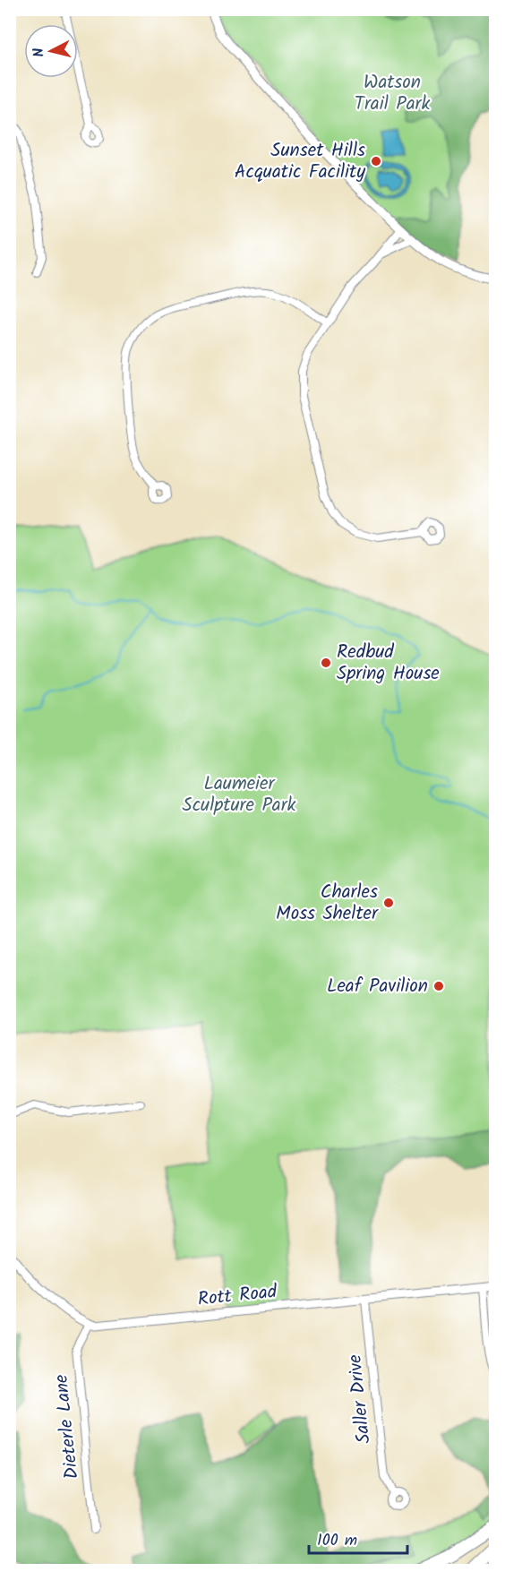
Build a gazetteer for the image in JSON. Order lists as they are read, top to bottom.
{
  "streets": {
    "street": ["Rott Road", "Saller Drive", "Dieterle Lane"]
  },
  "crossings": [
    ["Rott Road", "Saller Drive"],
    ["Rott Road", "Dieterle Lane"]
  ],
  "parks": ["Watson Trail Park", "Laumeier Sculpture Park"],
  "places": [
    "Sunset Hills Acquatic Facility",
    "Redbud Spring House",
    "Charles Moss Shelter",
    "Leaf Pavilion"
  ],
  "scale_bar": "100 m",
  "north": "left"
}
